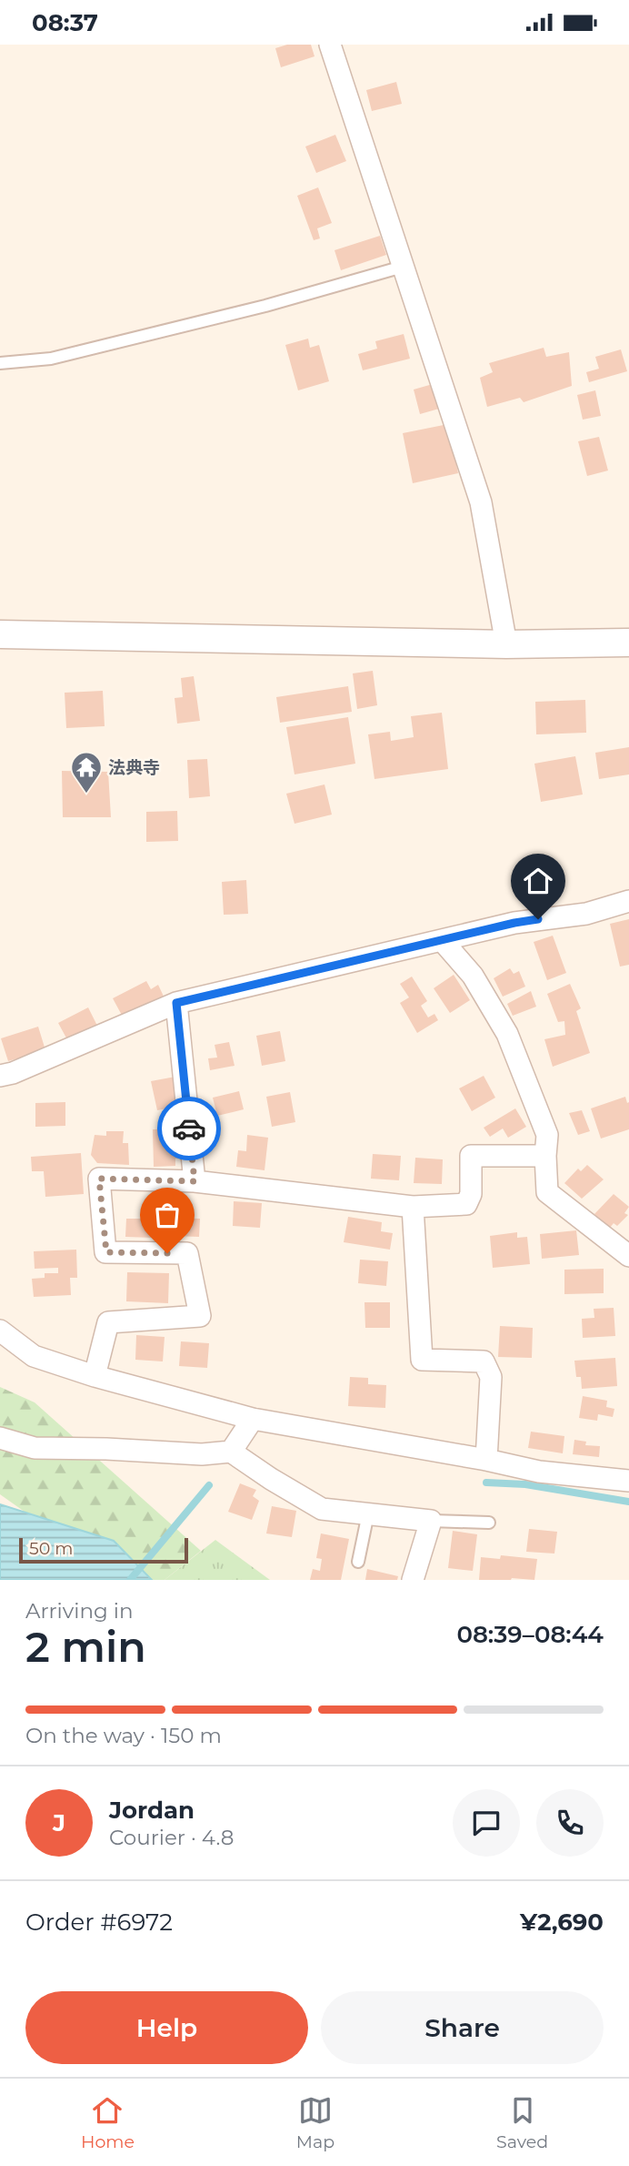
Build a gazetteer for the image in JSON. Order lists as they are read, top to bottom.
{
  "places": {
    "temple": ["法典寺"]
  },
  "scale_bar": "50 m",
  "page": {
    "status": "08:37",
    "scale": "50 m",
    "heading": ["2 min", "Arriving in", "08:39–08:44"],
    "panel": [
      "Jordan",
      "Courier · 4.8",
      "Order #6972",
      "¥2,690"
    ],
    "bar": "On the way · 150 m",
    "round": "J",
    "buttons": ["Help", "Share"],
    "tabs": ["Home", "Map", "Saved"]
  }
}
